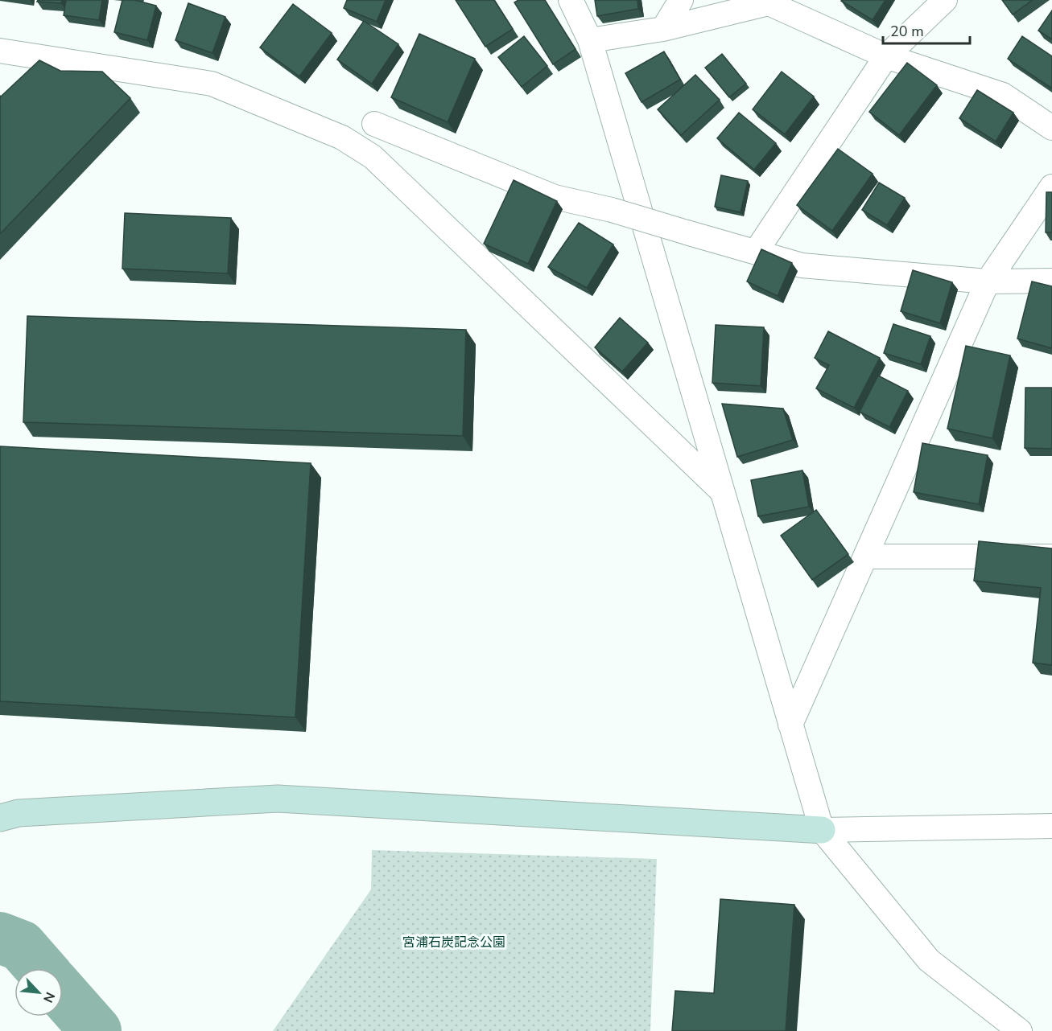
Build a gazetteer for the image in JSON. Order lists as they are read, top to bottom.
{
  "parks": ["宮浦石炭記念公園"],
  "scale_bar": "20 m",
  "north": "bottom right"
}
